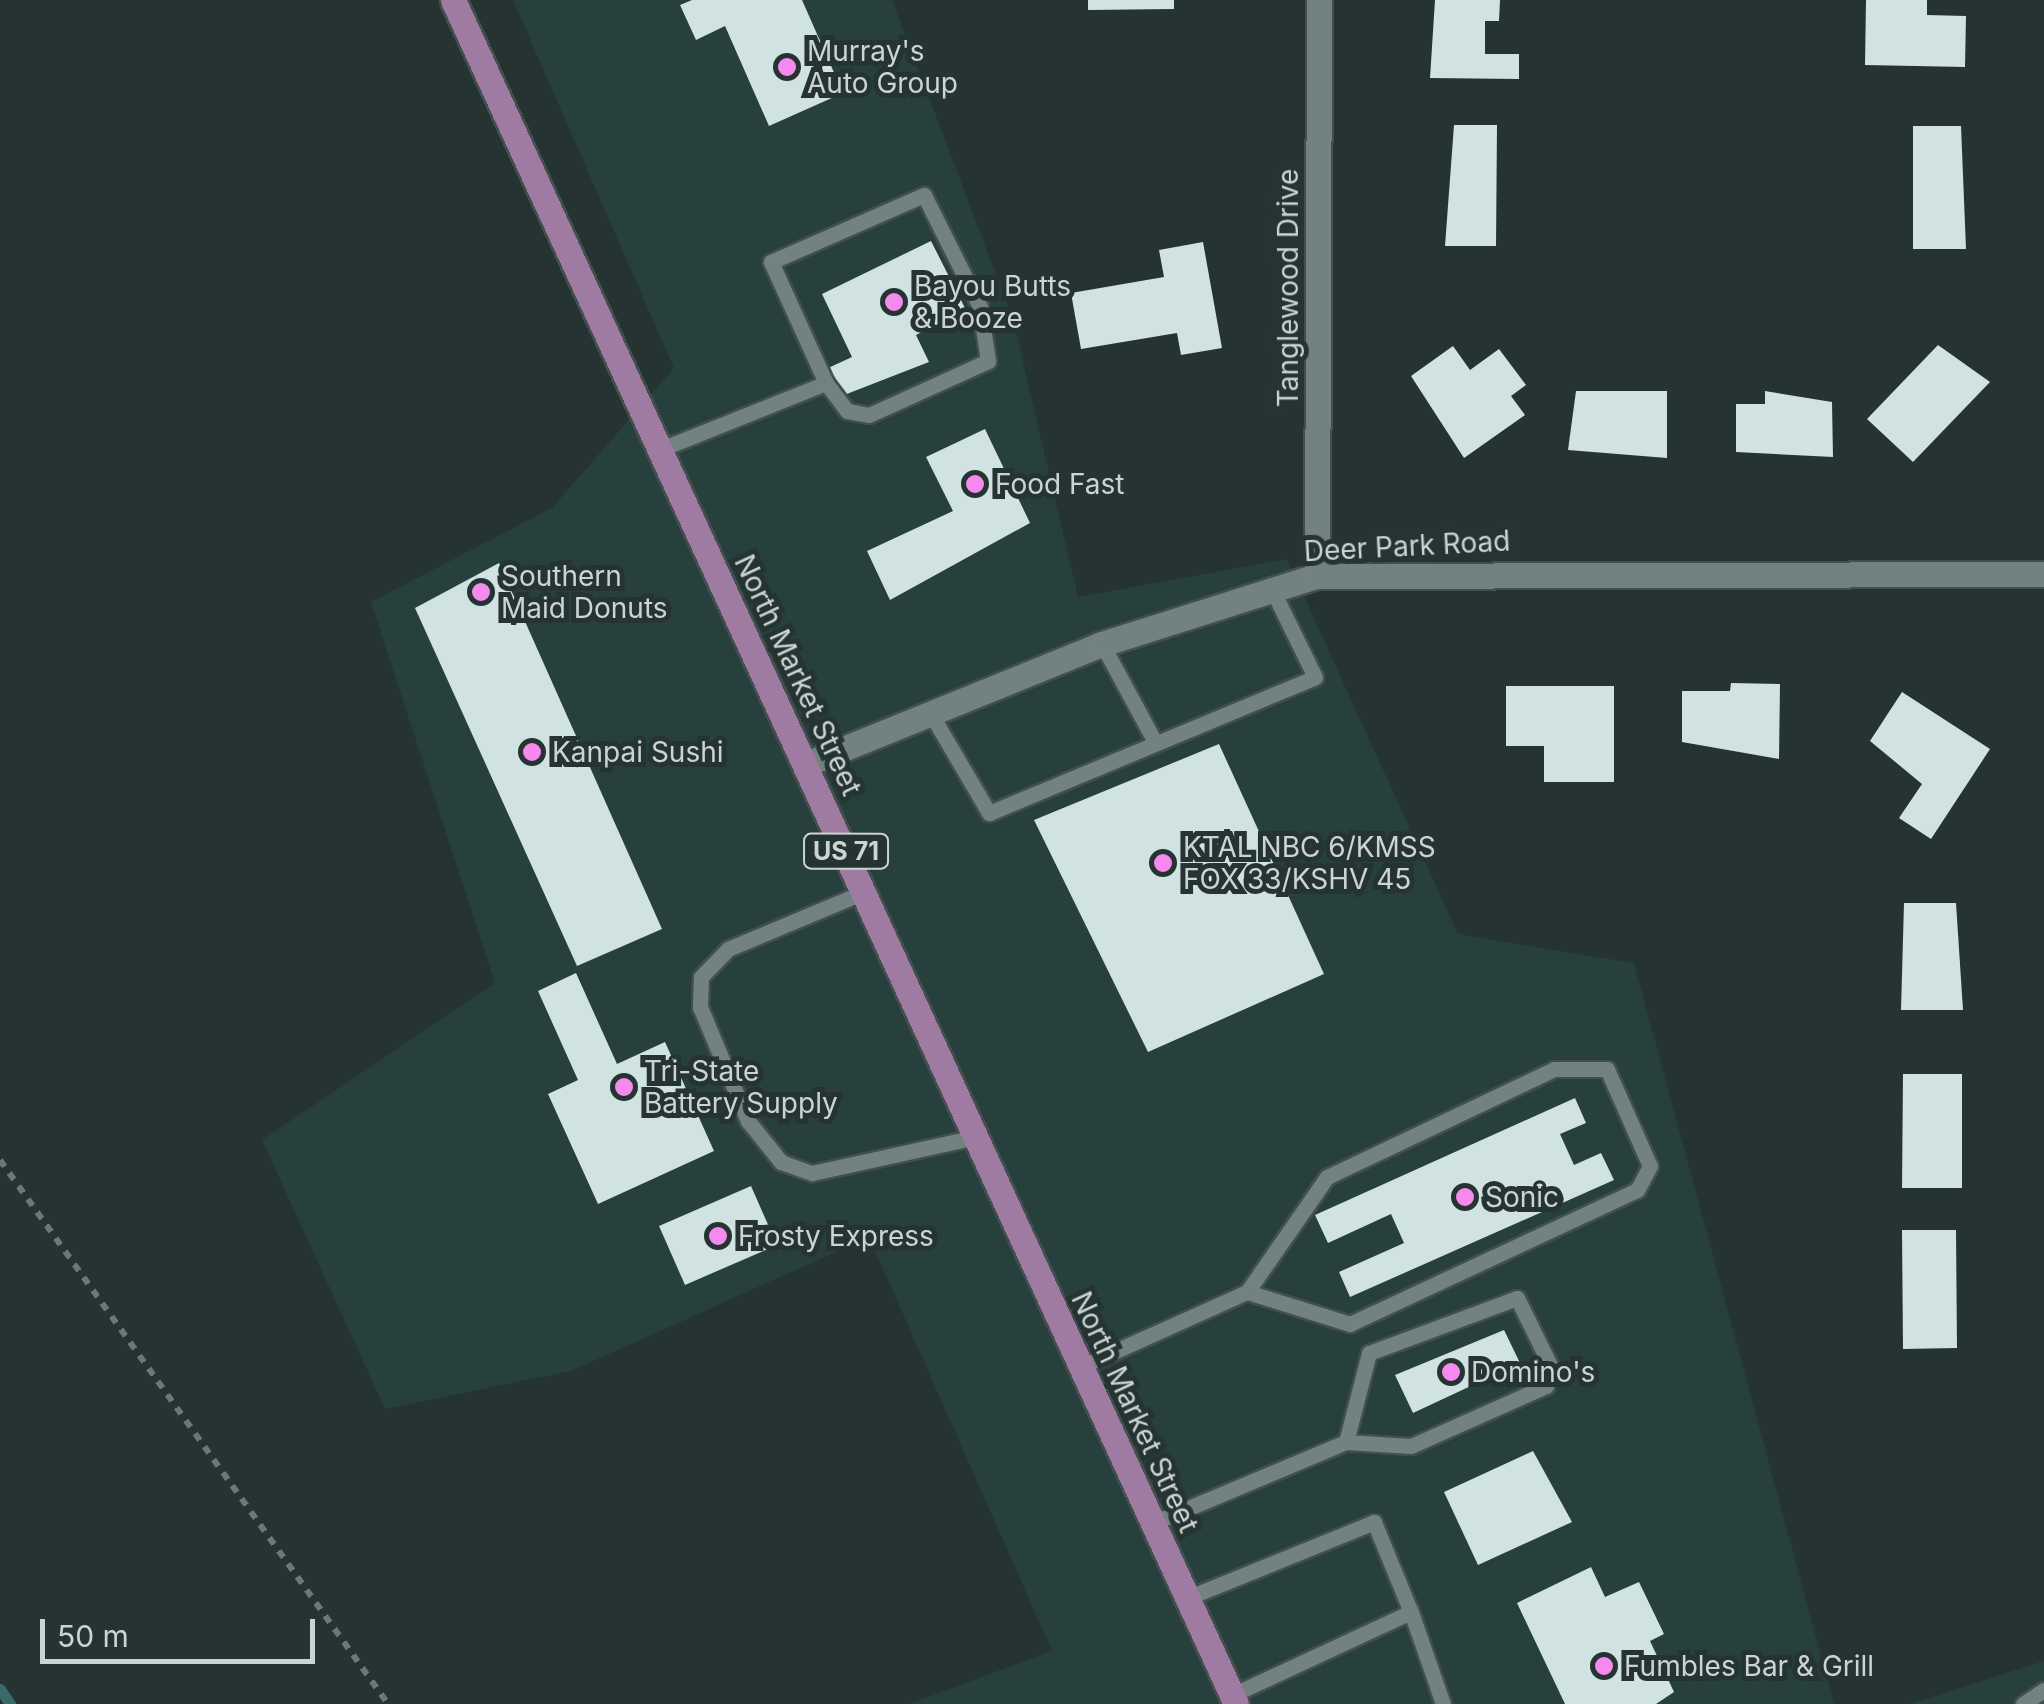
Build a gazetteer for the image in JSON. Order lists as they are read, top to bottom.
{
  "streets": {
    "main road": ["North Market Street", "US 71"],
    "street": ["Tanglewood Drive", "Deer Park Road"]
  },
  "crossings": [
    ["Tanglewood Drive", "Deer Park Road"],
    ["Deer Park Road", "North Market Street"]
  ],
  "places": [
    "Murray's Auto Group",
    "Bayou Butts & Booze",
    "Food Fast",
    "Southern Maid Donuts",
    "Kanpai Sushi",
    "KTAL NBC 6/KMSS FOX 33/KSHV 45",
    "Tri-State Battery Supply",
    "Sonic",
    "Frosty Express",
    "Domino's",
    "Fumbles Bar & Grill"
  ],
  "scale_bar": "50 m"
}
